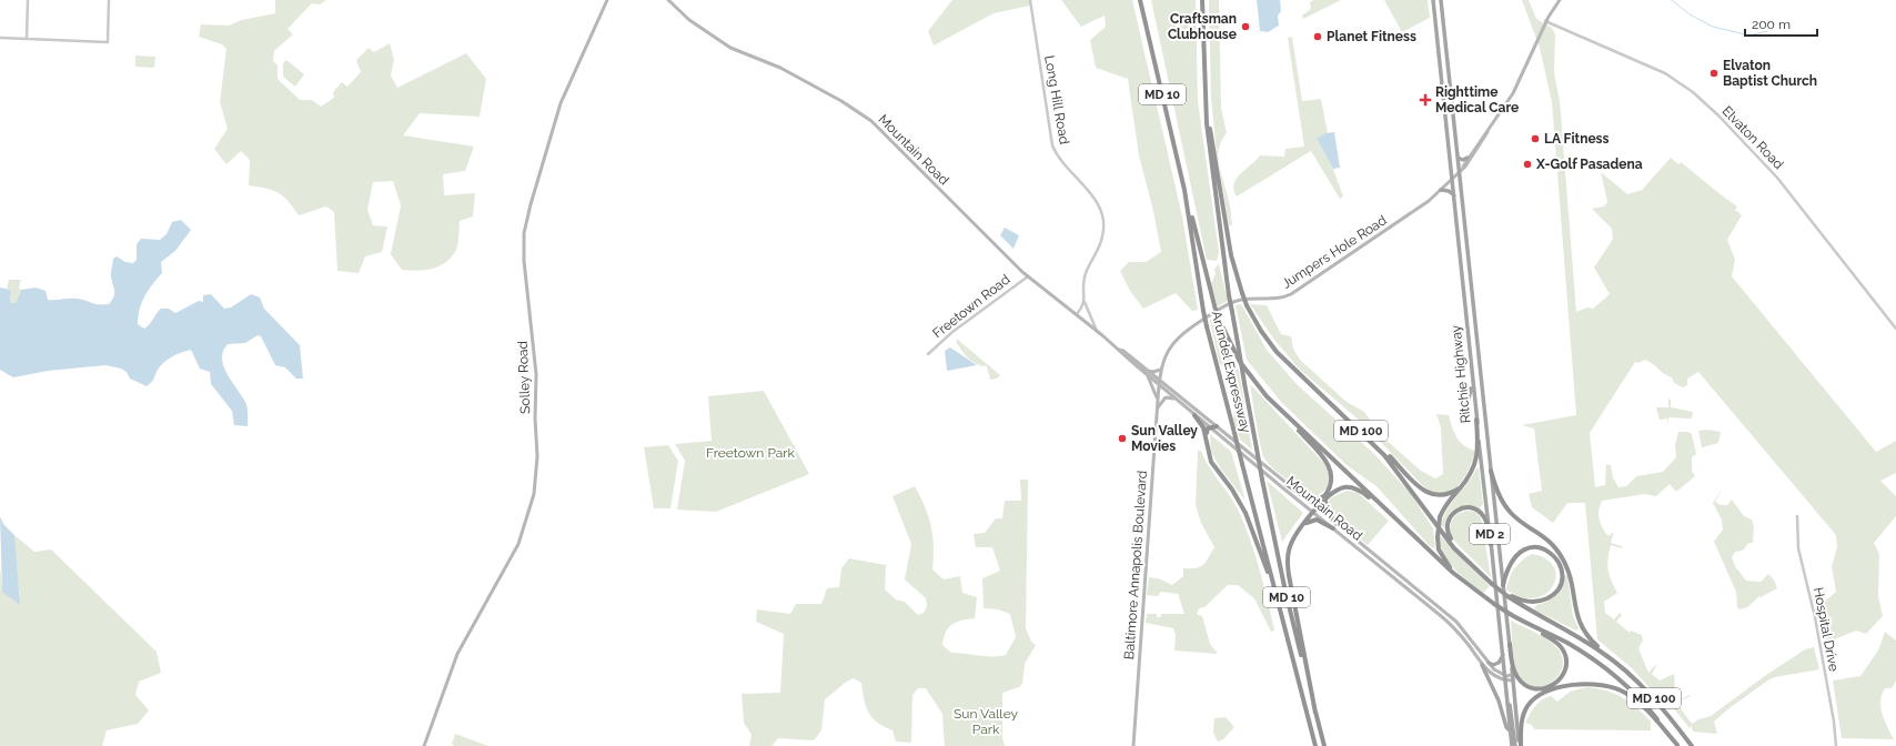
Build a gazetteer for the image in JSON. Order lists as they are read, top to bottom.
{
  "streets": {
    "highway": ["MD 10", "Arundel Expressway", "MD 100"],
    "main road": [
      "Mountain Road",
      "Jumpers Hole Road",
      "Ritchie Highway",
      "Solley Road",
      "MD 2",
      "Baltimore Annapolis Boulevard"
    ],
    "street": [
      "Long Hill Road",
      "Elvaton Road",
      "Freetown Road",
      "Hospital Drive"
    ]
  },
  "crossings": [
    ["Elvaton Road", "Jumpers Hole Road"],
    ["Mountain Road", "Jumpers Hole Road"],
    ["Mountain Road", "Freetown Road"],
    ["Mountain Road", "Ritchie Highway"],
    ["Mountain Road", "Baltimore Annapolis Boulevard"],
    ["Jumpers Hole Road", "Ritchie Highway"],
    ["Jumpers Hole Road", "Baltimore Annapolis Boulevard"],
    ["Arundel Expressway", "MD 100"]
  ],
  "parks": ["Freetown Park", "Sun Valley Park"],
  "places": {
    "other": [
      "Craftsman Clubhouse",
      "Planet Fitness",
      "Elvaton Baptist Church",
      "LA Fitness",
      "X-Golf Pasadena",
      "Sun Valley Movies"
    ],
    "health": ["Righttime Medical Care"]
  },
  "scale_bar": "200 m"
}
